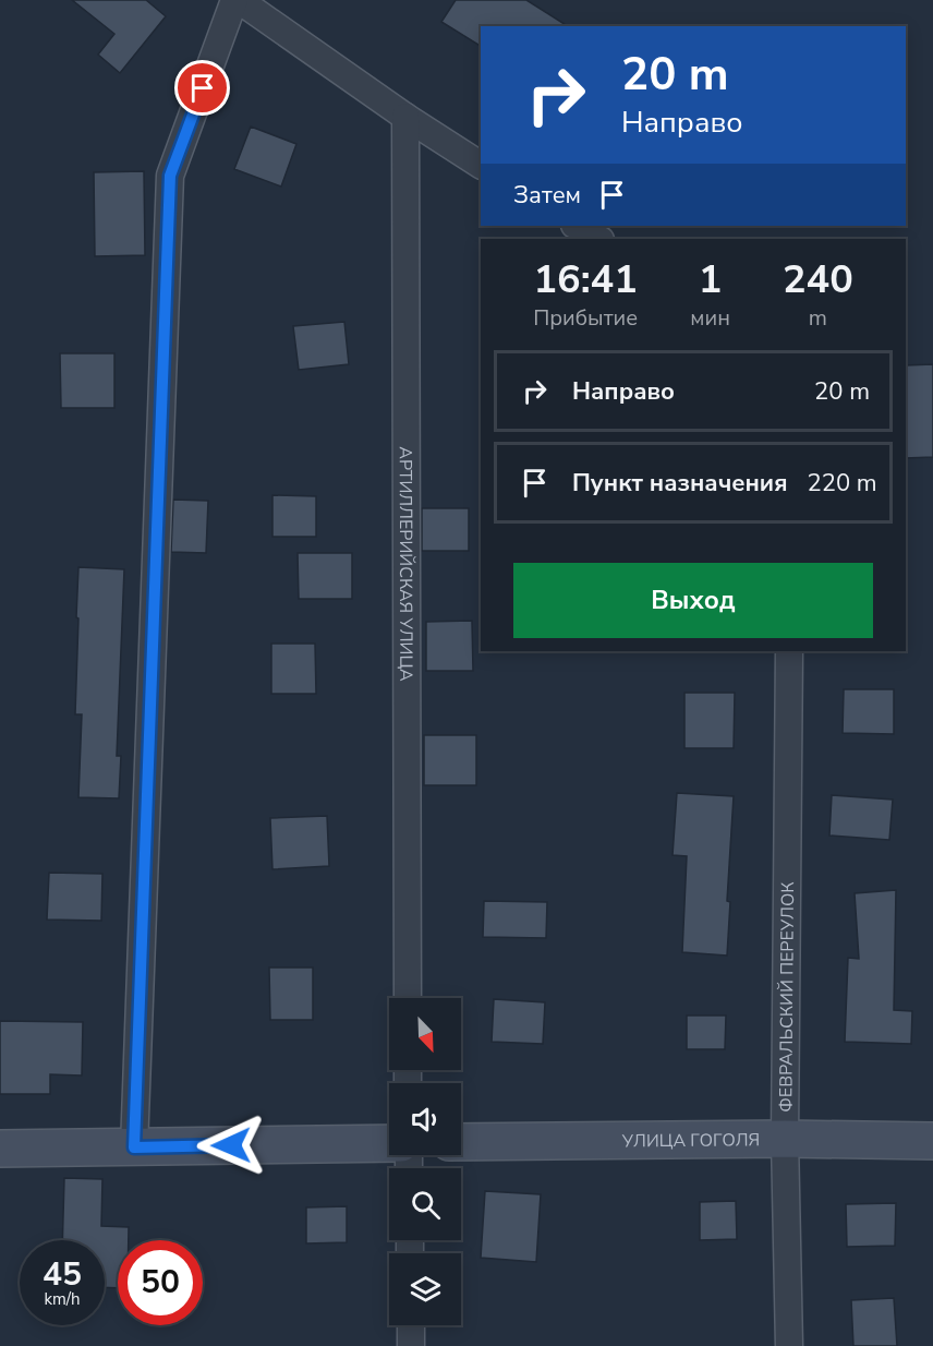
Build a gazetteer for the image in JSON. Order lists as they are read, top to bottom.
{
  "streets": {
    "main road": ["УЛИЦА ГОГОЛЯ"],
    "street": ["АРТИЛЛЕРИЙСКАЯ УЛИЦА", "ФЕВРАЛЬСКИЙ ПЕРЕУЛОК"]
  },
  "crossings": [
    ["ФЕВРАЛЬСКИЙ ПЕРЕУЛОК", "УЛИЦА ГОГОЛЯ"]
  ],
  "north": "bottom right",
  "page": {
    "turn": ["20 m", "Направо"],
    "then": "Затем",
    "eta": [
      "16:41",
      "Прибытие",
      "1",
      "мин",
      "240",
      "m"
    ],
    "list": [
      {
        "name": "Направо",
        "value": "20 m"
      },
      {
        "name": "Пункт назначения",
        "value": "220 m"
      }
    ],
    "buttons": "Выход",
    "speed": "45 km/h",
    "limit": "50"
  }
}
